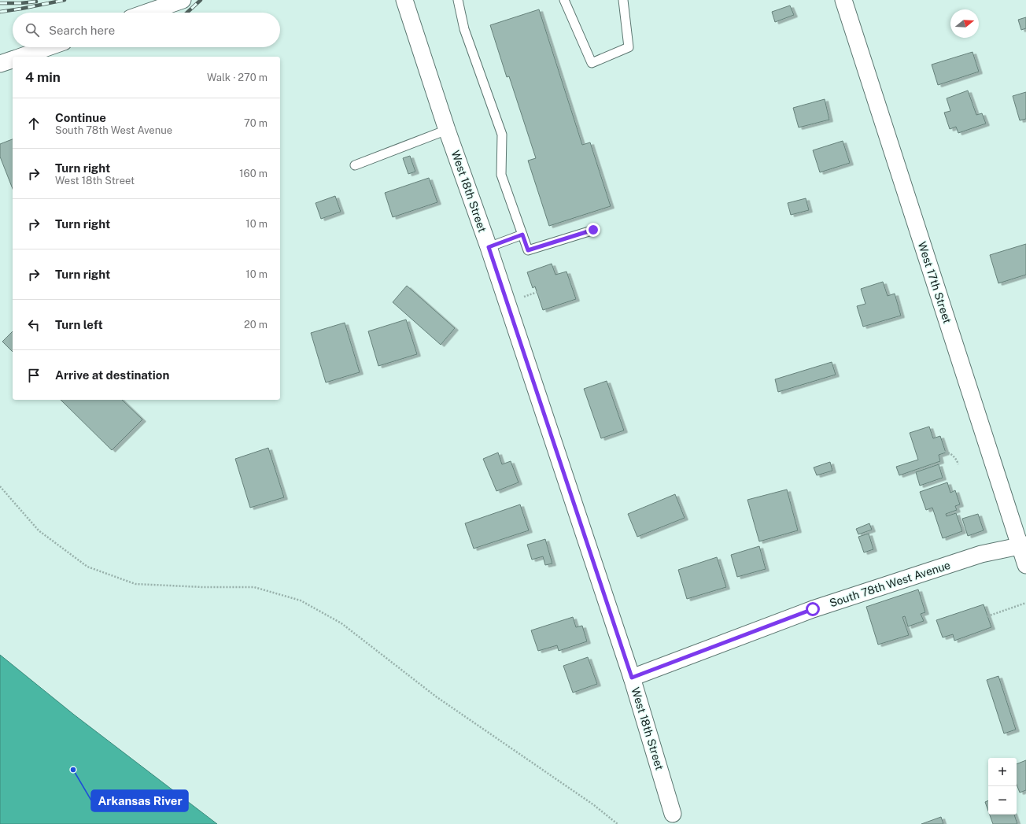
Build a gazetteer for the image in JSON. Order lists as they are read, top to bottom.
{
  "streets": {
    "street": ["West 18th Street", "West 17th Street", "South 78th West Avenue"]
  },
  "crossings": [
    ["West 18th Street", "South 78th West Avenue"],
    ["West 17th Street", "South 78th West Avenue"]
  ],
  "places": ["Arkansas River"],
  "north": "right",
  "page": {
    "search": "Search here",
    "heading": ["4 min", "Walk · 270 m"],
    "list": [
      ["Continue", "South 78th West Avenue", "70 m"],
      ["Turn right", "West 18th Street", "160 m"],
      ["Turn right", "10 m"],
      ["Turn right", "10 m"],
      ["Turn left", "20 m"],
      "Arrive at destination"
    ],
    "map_buttons": ["+", "−"]
  }
}
